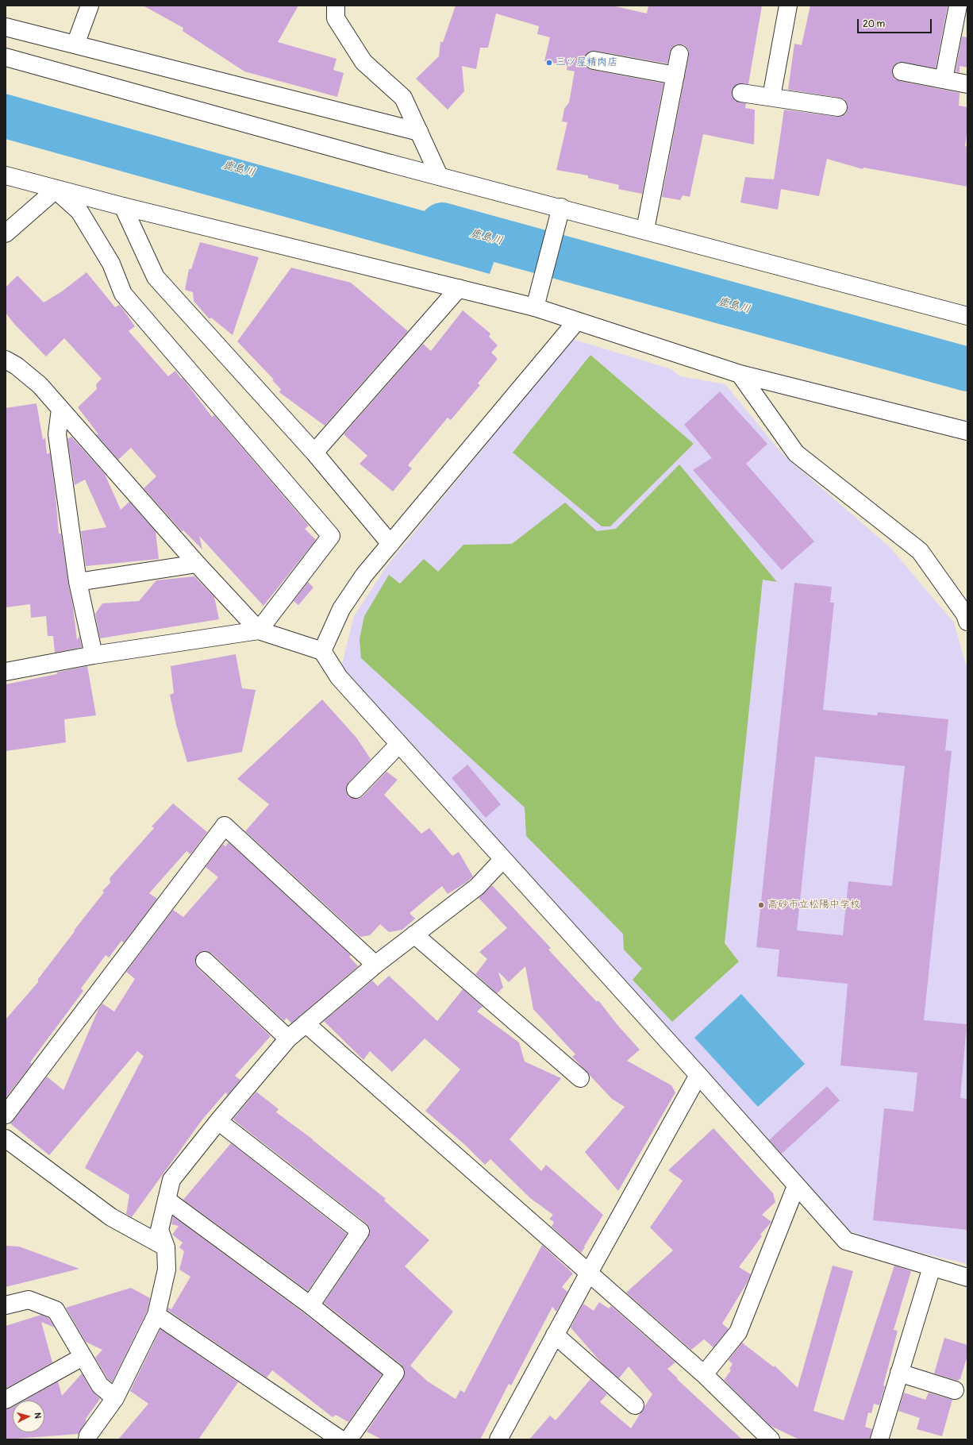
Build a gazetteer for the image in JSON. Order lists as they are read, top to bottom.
{
  "water": ["鹿島川"],
  "places": ["三ツ屋精肉店", "高砂市立松陽中学校"],
  "scale_bar": "20 m",
  "north": "right"
}
